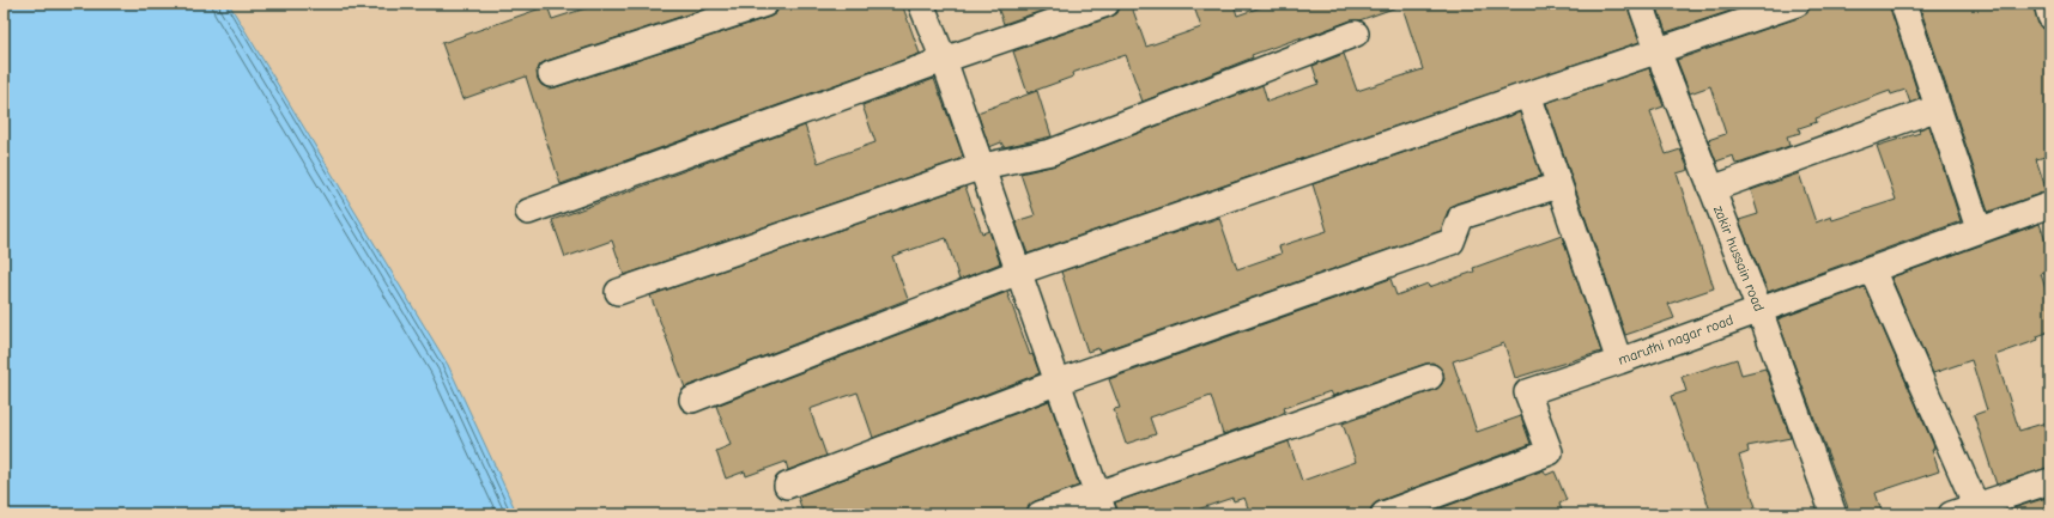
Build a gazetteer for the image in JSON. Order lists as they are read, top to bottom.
{
  "streets": {
    "street": ["zakir hussain road", "maruthi nagar road"]
  },
  "crossings": [
    ["zakir hussain road", "maruthi nagar road"]
  ]
}
